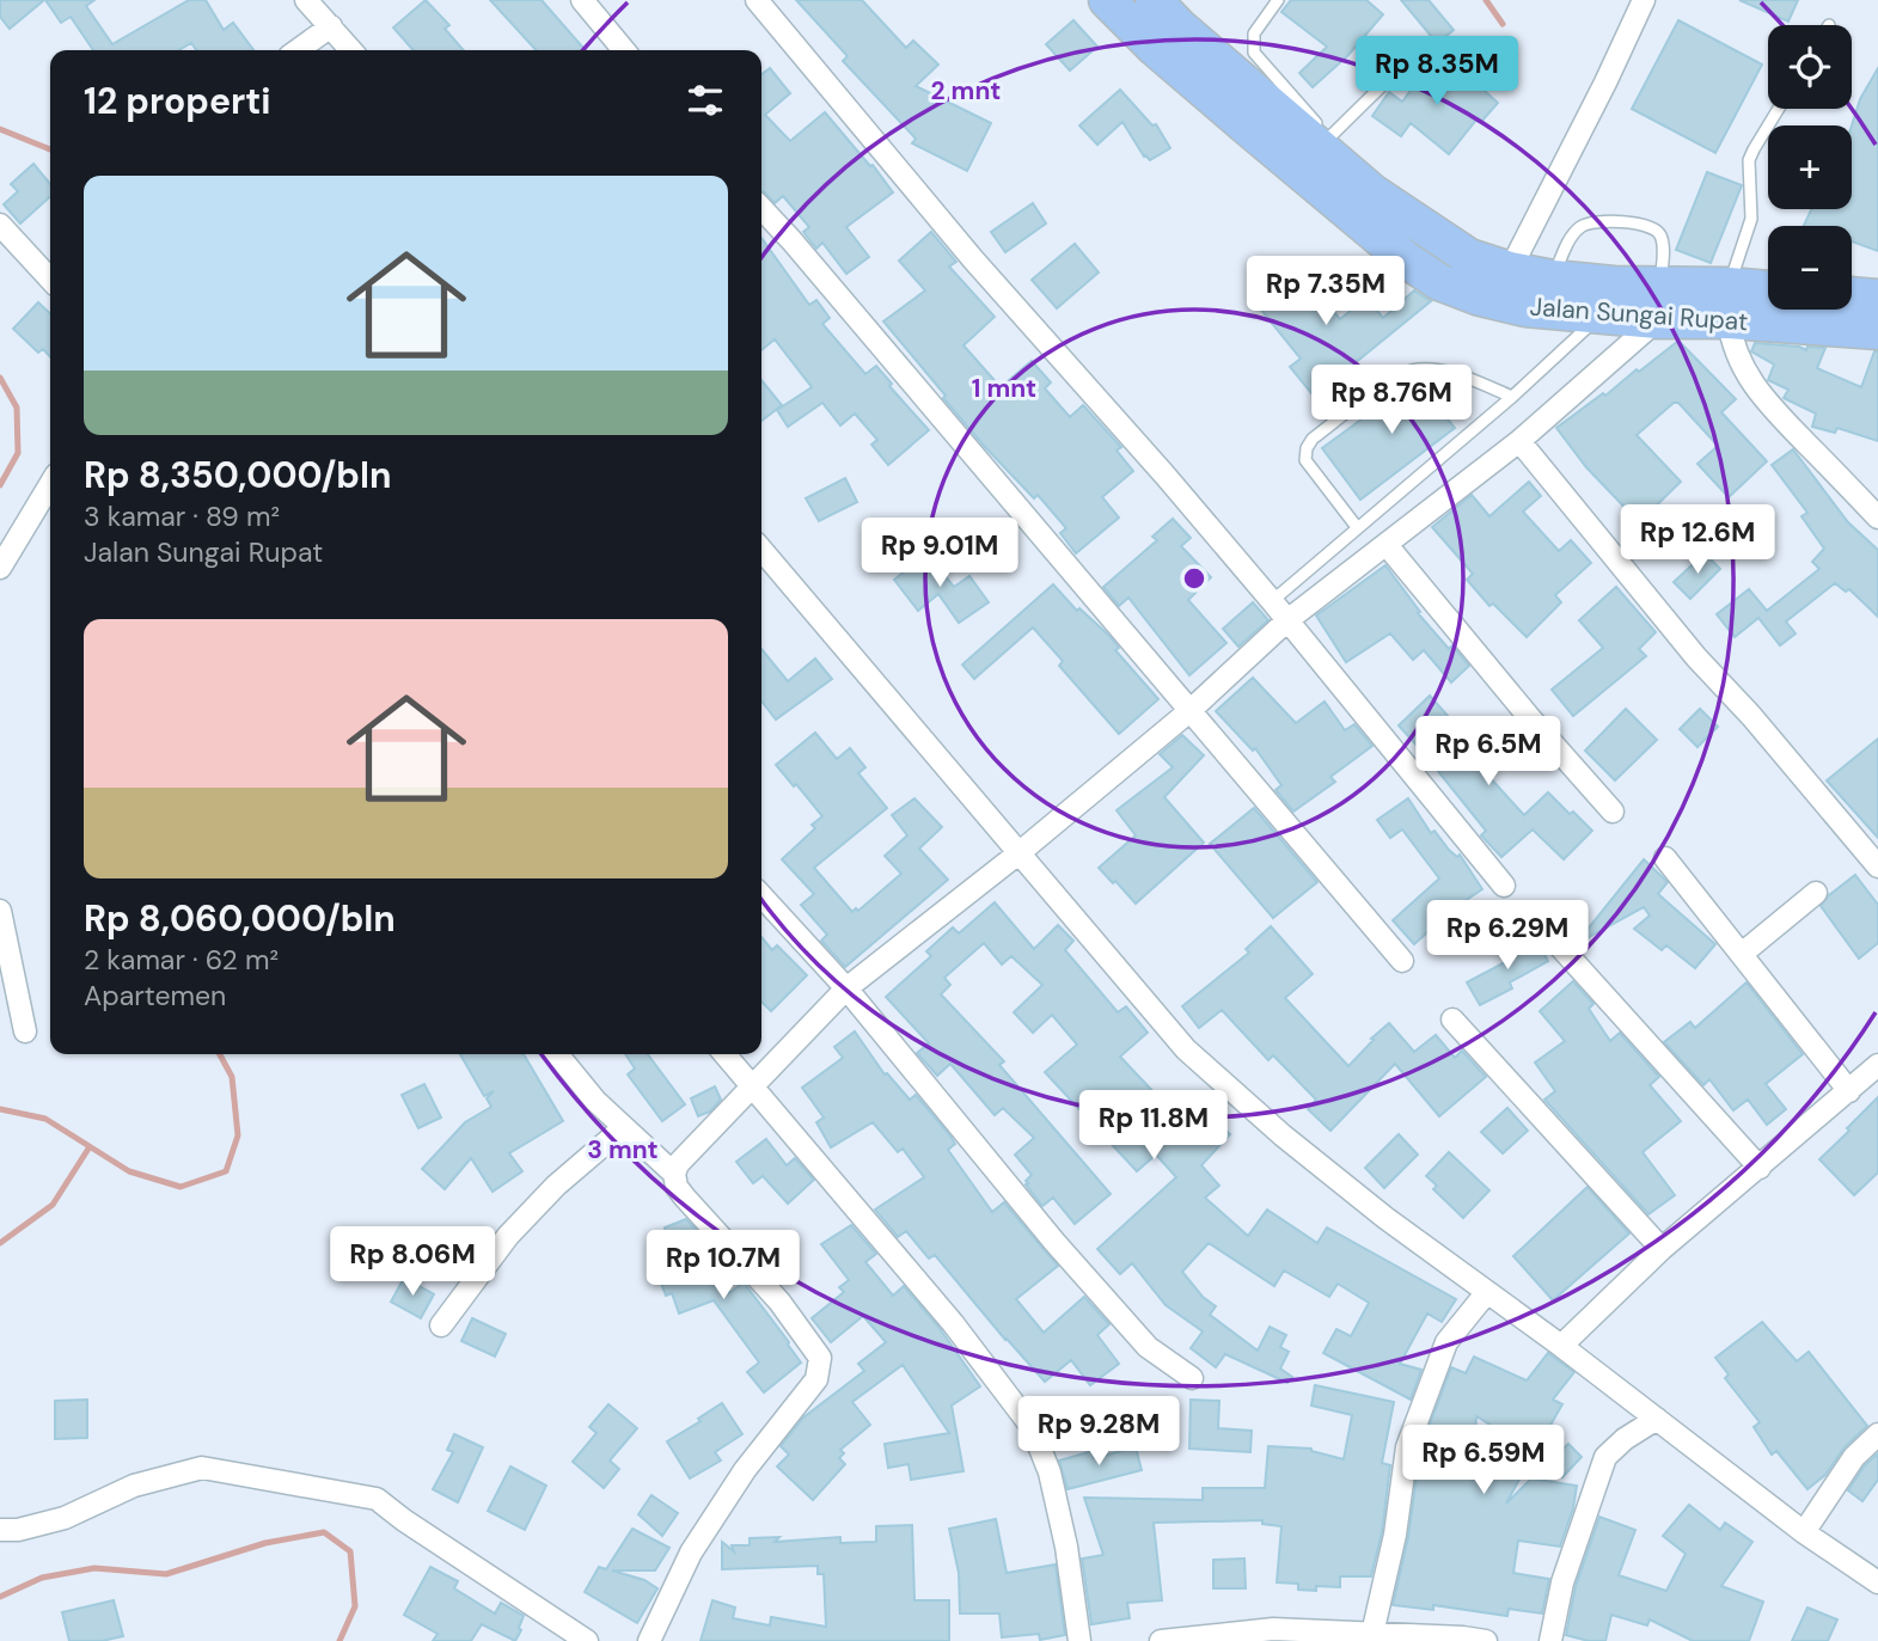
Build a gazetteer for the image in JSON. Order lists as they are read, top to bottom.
{
  "streets": {
    "main road": ["Jalan Sungai Rupat"]
  },
  "page": {
    "map_buttons": ["+", "−"],
    "price": [
      "Rp 8.35M",
      "Rp 7.35M",
      "Rp 8.76M",
      "Rp 12.6M",
      "Rp 9.01M",
      "Rp 6.5M",
      "Rp 6.29M",
      "Rp 11.8M",
      "Rp 8.06M",
      "Rp 10.7M",
      "Rp 9.28M",
      "Rp 6.59M"
    ],
    "heading": "12 properti",
    "list": [
      {
        "name": "Rp 8,350,000/bln",
        "note": "3 kamar · 89 m² · Jalan Sungai Rupat"
      },
      {
        "name": "Rp 8,060,000/bln",
        "note": "2 kamar · 62 m² · Apartemen"
      }
    ]
  },
  "rings": ["2 mnt", "1 mnt", "3 mnt"]
}
